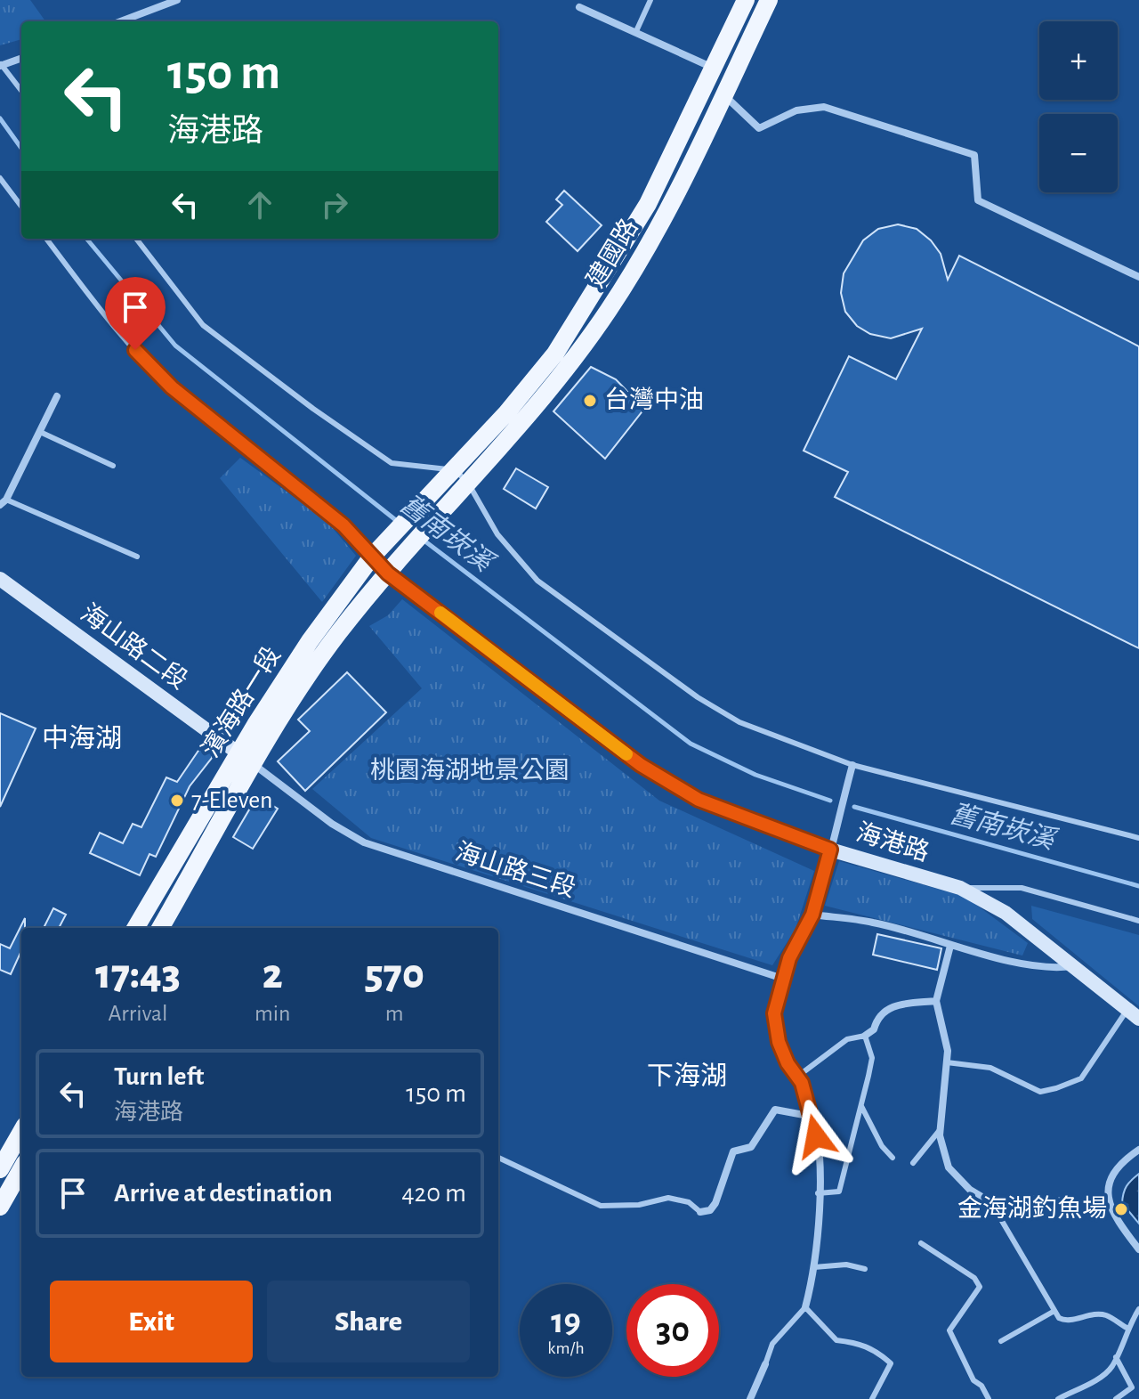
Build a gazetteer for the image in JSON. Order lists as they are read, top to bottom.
{
  "streets": {
    "main road": ["建國路", "濱海路一段"],
    "street": ["海山路二段", "海港路", "海山路三段"]
  },
  "crossings": [
    ["建國路", "濱海路一段"],
    ["海山路二段", "濱海路一段"],
    ["海山路二段", "海山路三段"],
    ["濱海路一段", "海港路"],
    ["濱海路一段", "海山路三段"]
  ],
  "districts": ["中海湖", "下海湖"],
  "water": ["舊南崁溪"],
  "parks": ["桃園海湖地景公園"],
  "places": ["台灣中油", "7-Eleven", "金海湖釣魚場"],
  "page": {
    "map_buttons": ["+", "−"],
    "turn": ["150 m", "海港路"],
    "eta": [
      "17:43",
      "Arrival",
      "2",
      "min",
      "570",
      "m"
    ],
    "list": [
      {
        "name": "Turn left",
        "note": "海港路",
        "value": "150 m"
      },
      {
        "name": "Arrive at destination",
        "value": "420 m"
      }
    ],
    "buttons": ["Exit", "Share"],
    "speed": "19 km/h",
    "limit": "30"
  }
}
